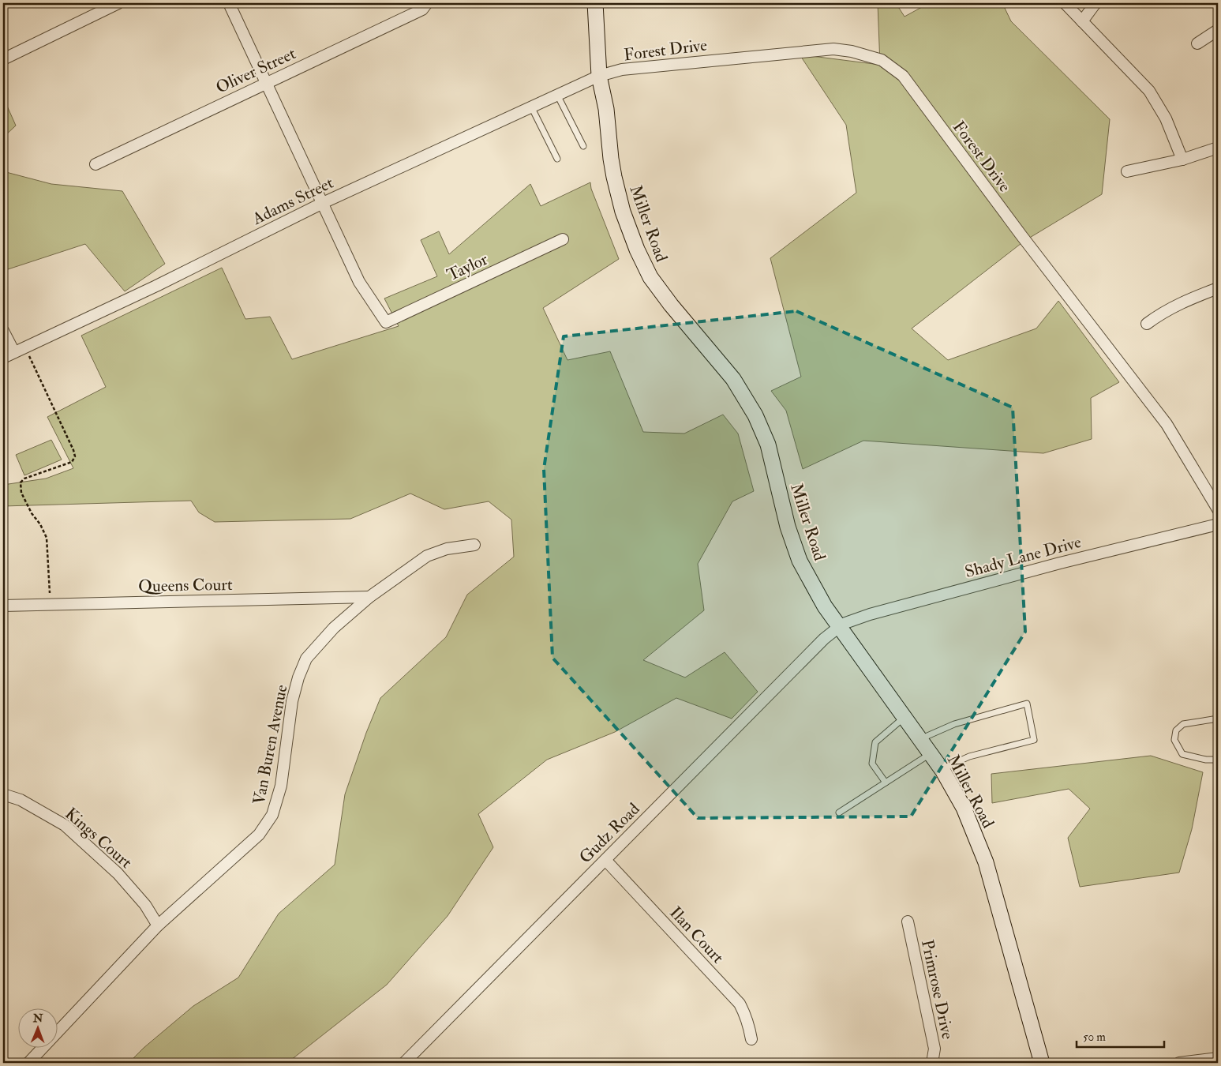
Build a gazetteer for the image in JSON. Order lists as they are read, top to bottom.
{
  "streets": {
    "street": [
      "Forest Drive",
      "Oliver Street",
      "Adams Street",
      "Miller Road",
      "Taylor",
      "Shady Lane Drive",
      "Queens Court",
      "Van Buren Avenue",
      "Gudz Road",
      "Kings Court",
      "Ilan Court",
      "Primrose Drive"
    ]
  },
  "crossings": [
    ["Forest Drive", "Adams Street"],
    ["Forest Drive", "Miller Road"],
    ["Adams Street", "Miller Road"],
    ["Adams Street", "Taylor"],
    ["Miller Road", "Shady Lane Drive"],
    ["Miller Road", "Gudz Road"],
    ["Shady Lane Drive", "Gudz Road"],
    ["Queens Court", "Van Buren Avenue"],
    ["Van Buren Avenue", "Kings Court"],
    ["Gudz Road", "Ilan Court"]
  ],
  "scale_bar": "50 m",
  "north": "top"
}
